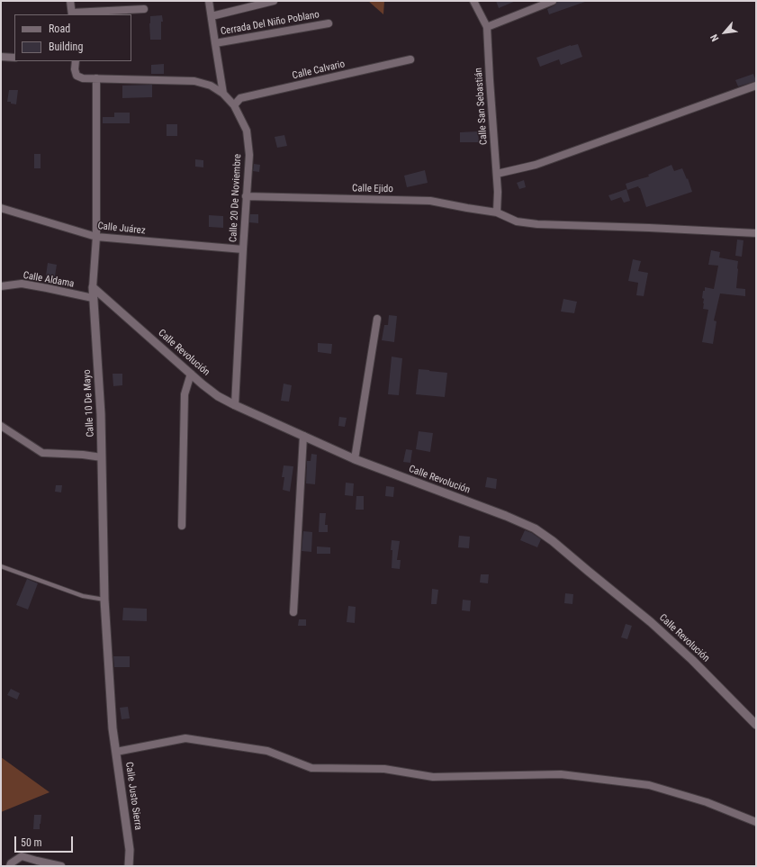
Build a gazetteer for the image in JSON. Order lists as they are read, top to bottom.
{
  "streets": {
    "street": [
      "Cerrada Del Niño Poblano",
      "Calle Calvario",
      "Calle San Sebastián",
      "Calle Ejido",
      "Calle 20 De Noviembre",
      "Calle Juárez",
      "Calle Aldama",
      "Calle Revolución",
      "Calle 10 De Mayo",
      "Calle Justo Sierra"
    ]
  },
  "crossings": [
    ["Calle Calvario", "Calle 20 De Noviembre"],
    ["Calle San Sebastián", "Calle Ejido"],
    ["Calle Ejido", "Calle 20 De Noviembre"],
    ["Calle 20 De Noviembre", "Calle Juárez"],
    ["Calle 20 De Noviembre", "Calle Revolución"],
    ["Calle 20 De Noviembre", "Calle 10 De Mayo"],
    ["Calle Juárez", "Calle 10 De Mayo"],
    ["Calle Aldama", "Calle 10 De Mayo"],
    ["Calle Revolución", "Calle 10 De Mayo"],
    ["Calle 10 De Mayo", "Calle Justo Sierra"]
  ],
  "legend": ["Road", "Building"],
  "scale_bar": "50 m",
  "north": "bottom left"
}
